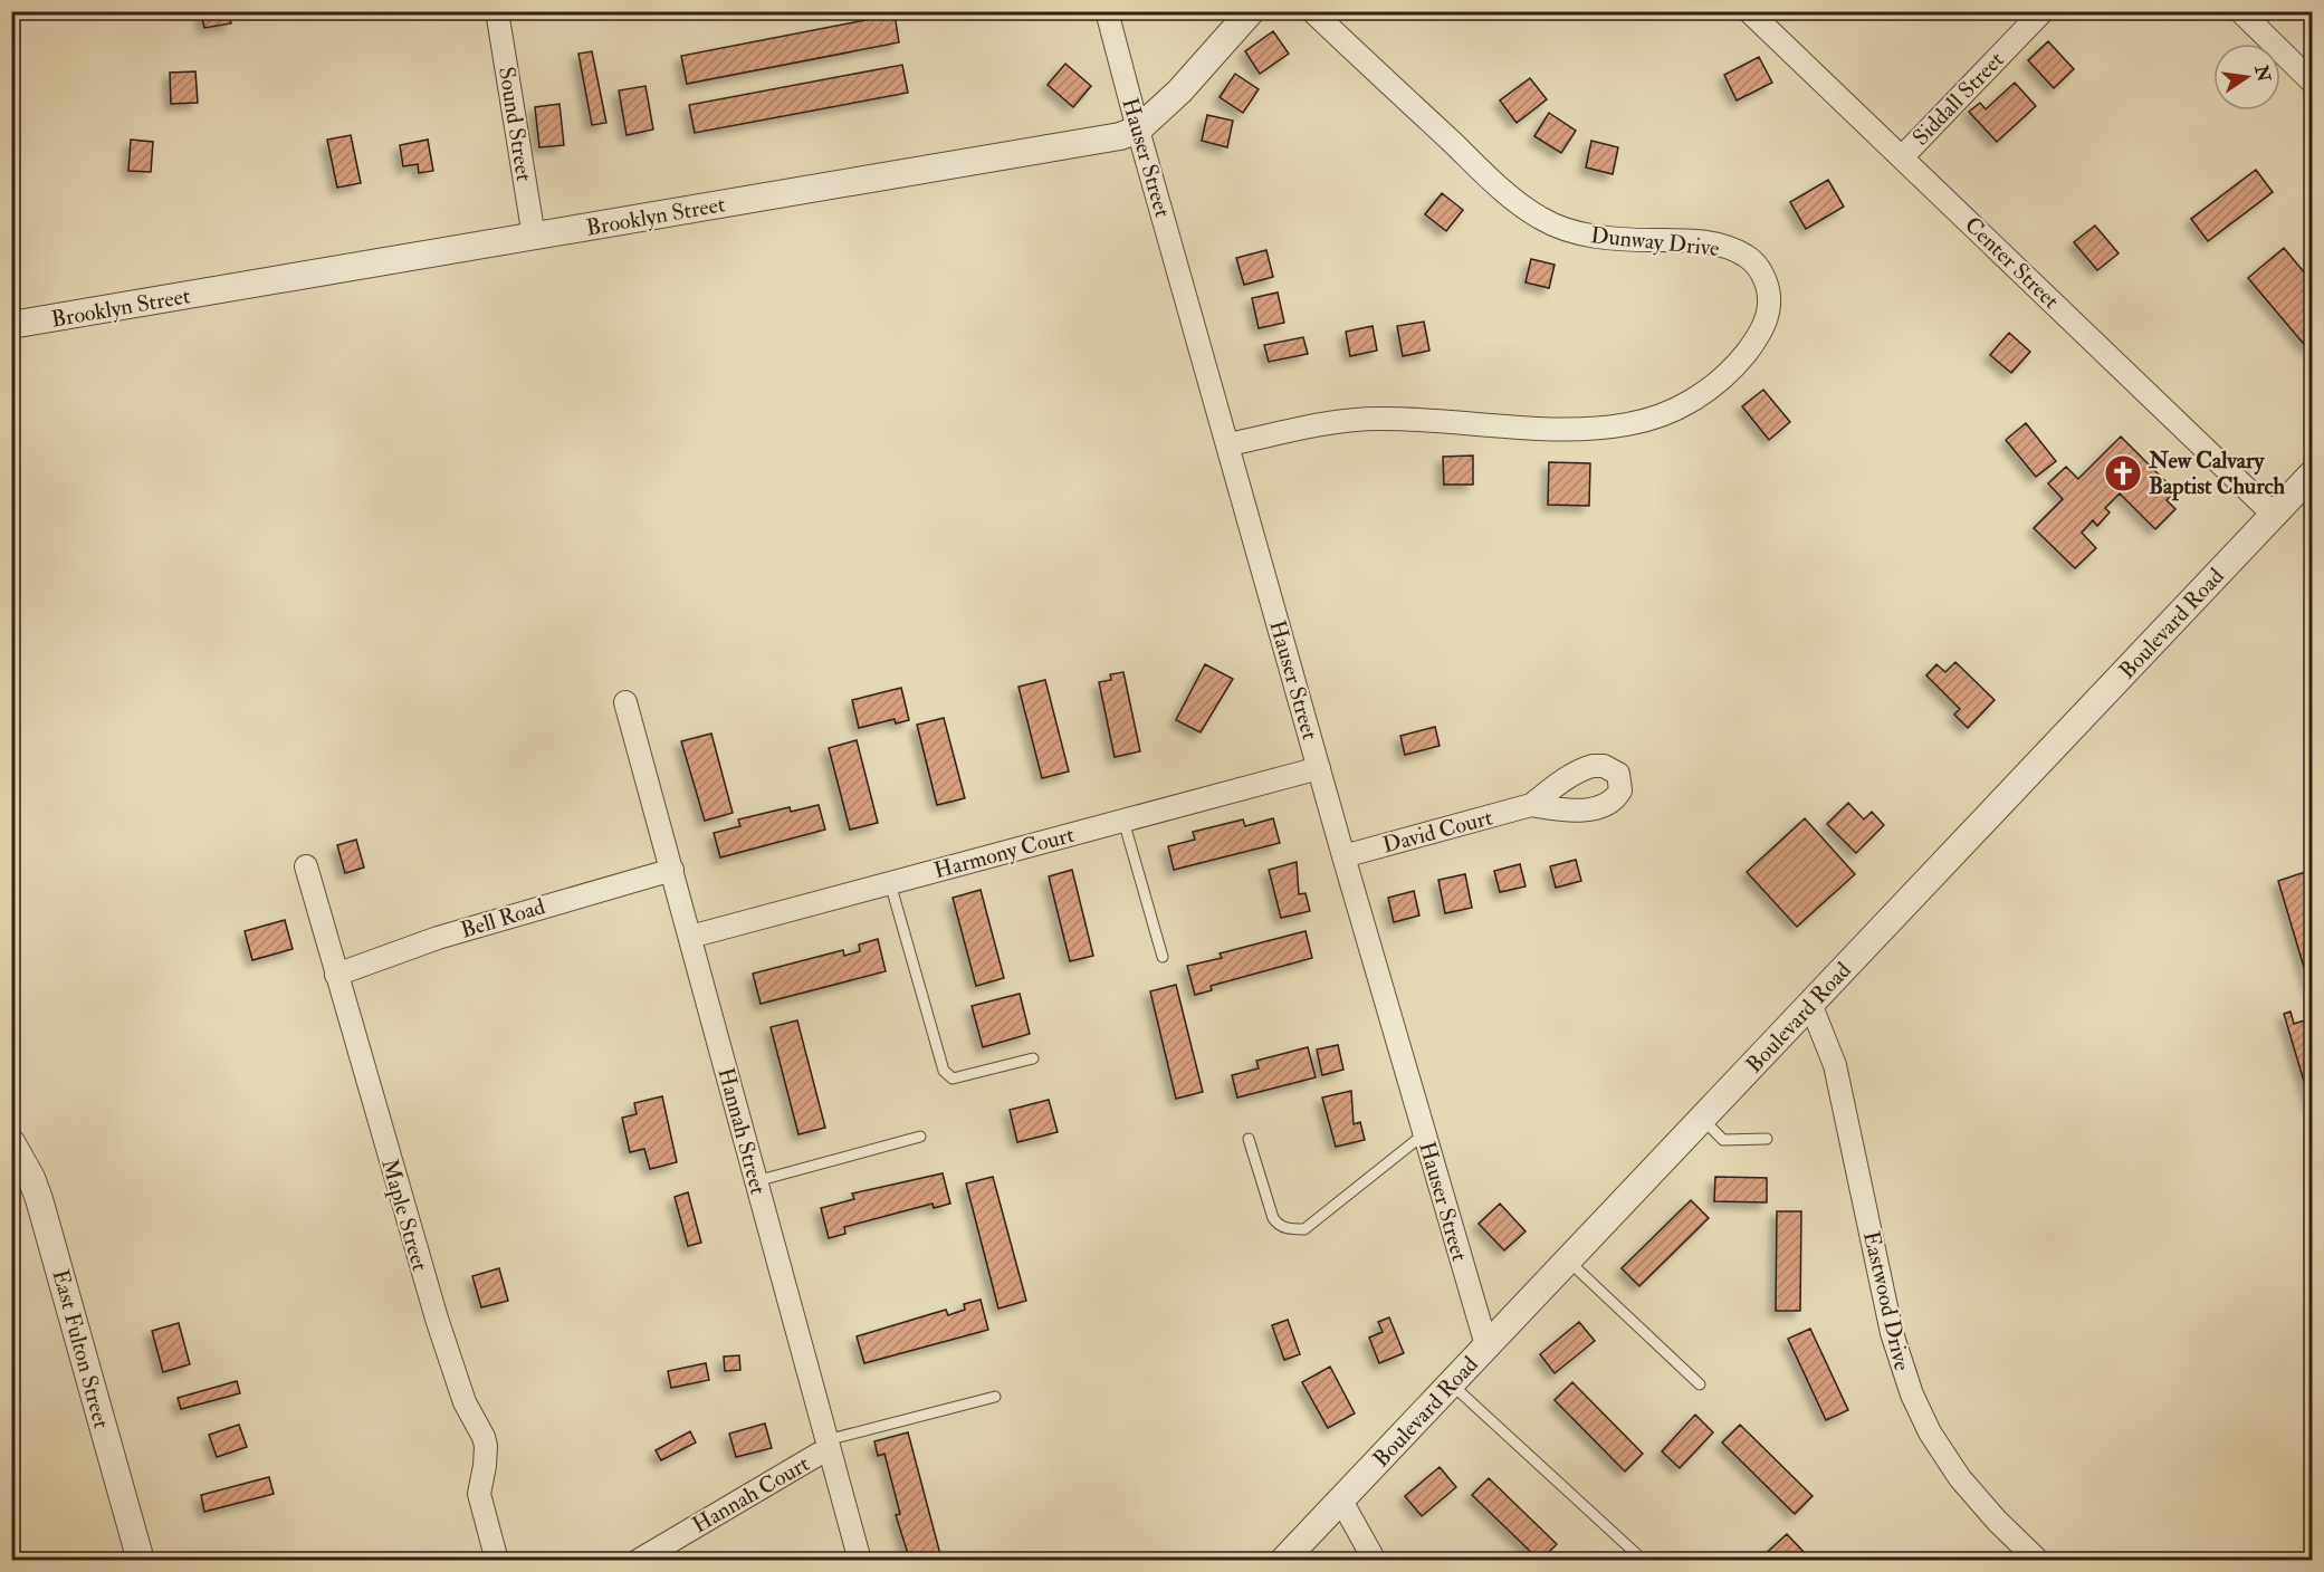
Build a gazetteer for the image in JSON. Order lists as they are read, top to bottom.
{
  "streets": {
    "street": [
      "Siddall Street",
      "Sound Street",
      "Hauser Street",
      "Brooklyn Street",
      "Dunway Drive",
      "Center Street",
      "Boulevard Road",
      "David Court",
      "Harmony Court",
      "Bell Road",
      "Hannah Street",
      "Maple Street",
      "Eastwood Drive",
      "East Fulton Street",
      "Hannah Court"
    ]
  },
  "crossings": [
    ["Siddall Street", "Center Street"],
    ["Sound Street", "Brooklyn Street"],
    ["Hauser Street", "Brooklyn Street"],
    ["Hauser Street", "Dunway Drive"],
    ["Hauser Street", "Boulevard Road"],
    ["Hauser Street", "David Court"],
    ["Hauser Street", "Harmony Court"],
    ["Center Street", "Boulevard Road"],
    ["Boulevard Road", "Eastwood Drive"],
    ["Harmony Court", "Hannah Street"],
    ["Bell Road", "Hannah Street"],
    ["Bell Road", "Maple Street"],
    ["Hannah Street", "Hannah Court"]
  ],
  "places": {
    "church": ["New Calvary Baptist Church"]
  },
  "north": "right"
}
